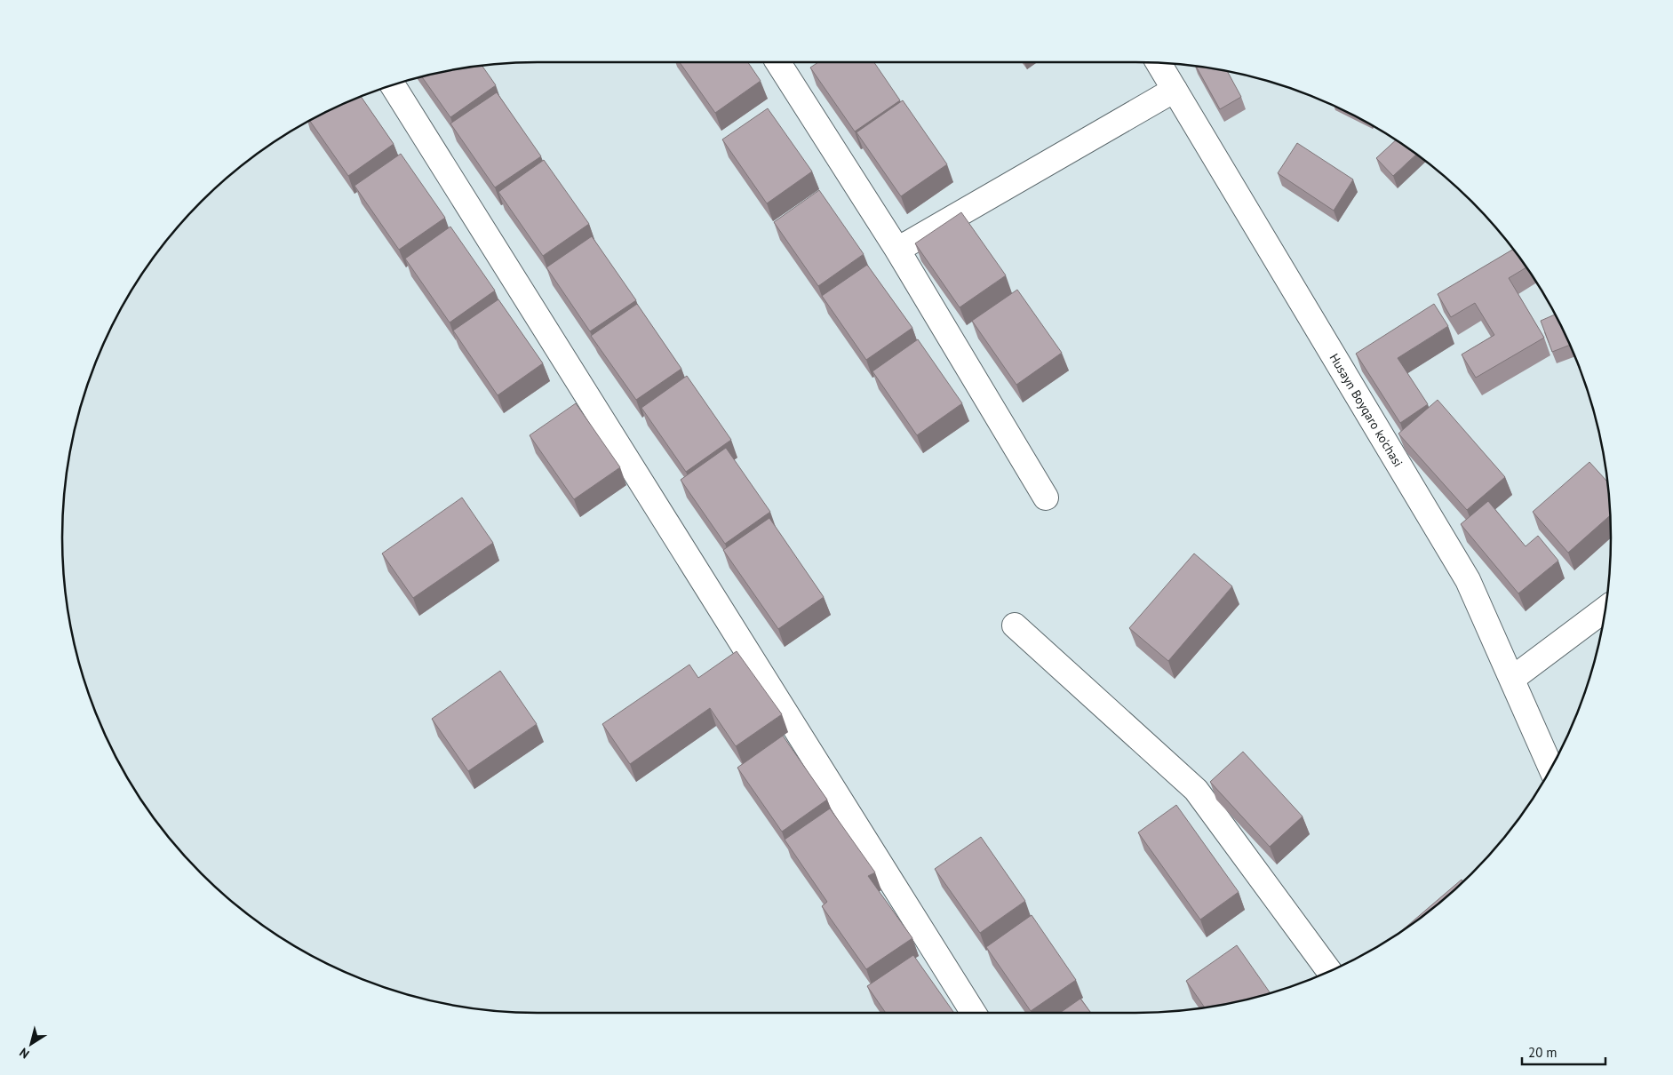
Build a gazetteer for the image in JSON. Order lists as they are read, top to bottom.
{
  "streets": {
    "street": ["Husayn Boyqaro ko'chasi"]
  },
  "scale_bar": "20 m",
  "north": "bottom left"
}
